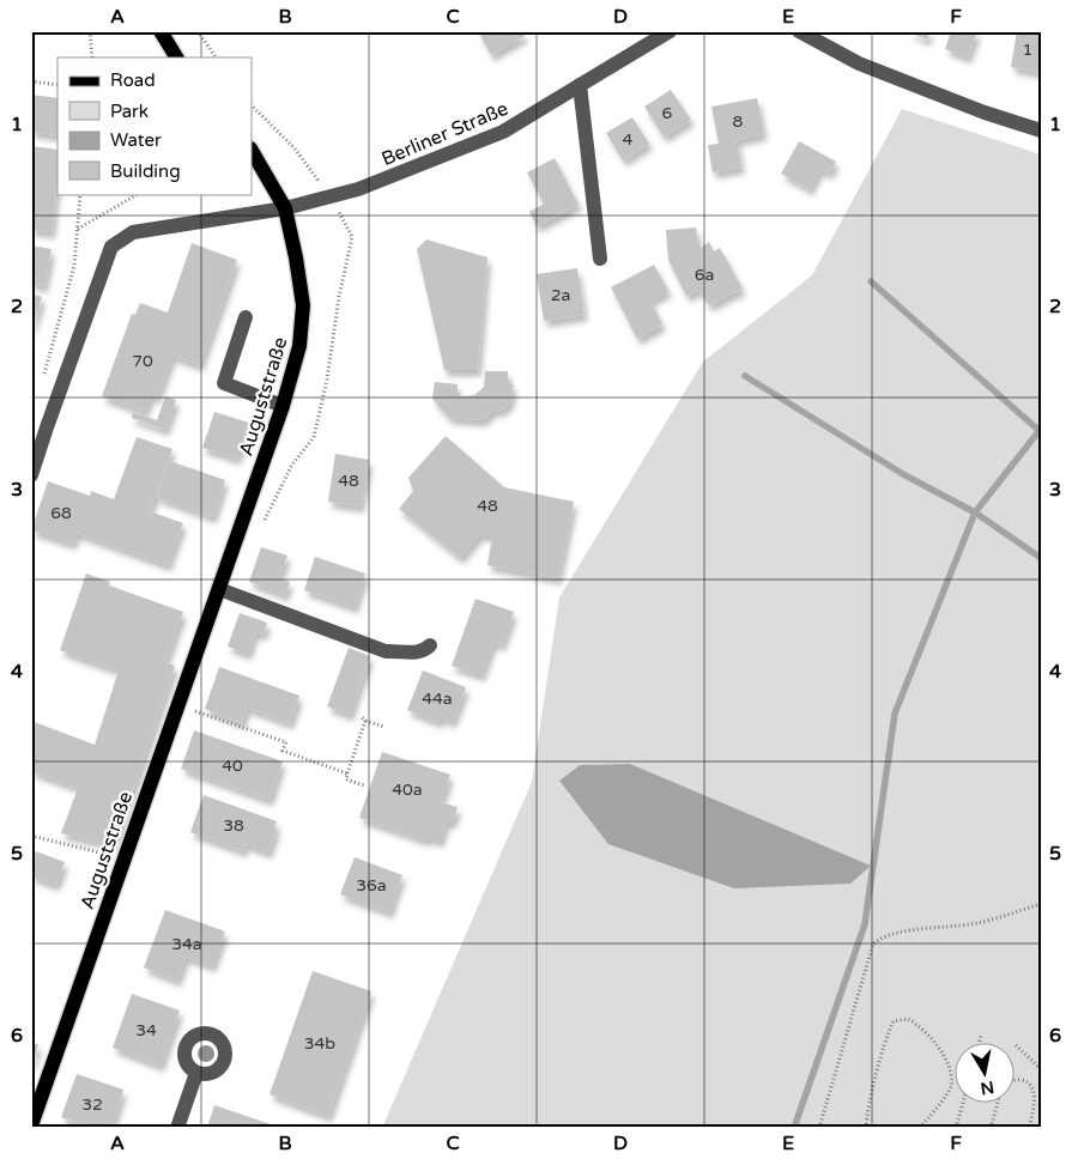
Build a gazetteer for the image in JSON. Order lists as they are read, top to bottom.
{
  "streets": {
    "main road": ["Auguststraße"],
    "street": ["Berliner Straße"]
  },
  "crossings": [
    ["Berliner Straße", "Auguststraße"]
  ],
  "house_numbers": [
    "1",
    "6",
    "8",
    "4",
    "6a",
    "2a",
    "70",
    "48",
    "48",
    "68",
    "44a",
    "40",
    "40a",
    "38",
    "36a",
    "34a",
    "34",
    "34b",
    "32"
  ],
  "legend": [
    "Road",
    "Park",
    "Water",
    "Building"
  ],
  "north": "bottom",
  "grid": {
    "columns": [
      "A",
      "B",
      "C",
      "D",
      "E",
      "F"
    ],
    "rows": [
      "1",
      "2",
      "3",
      "4",
      "5",
      "6"
    ]
  }
}
